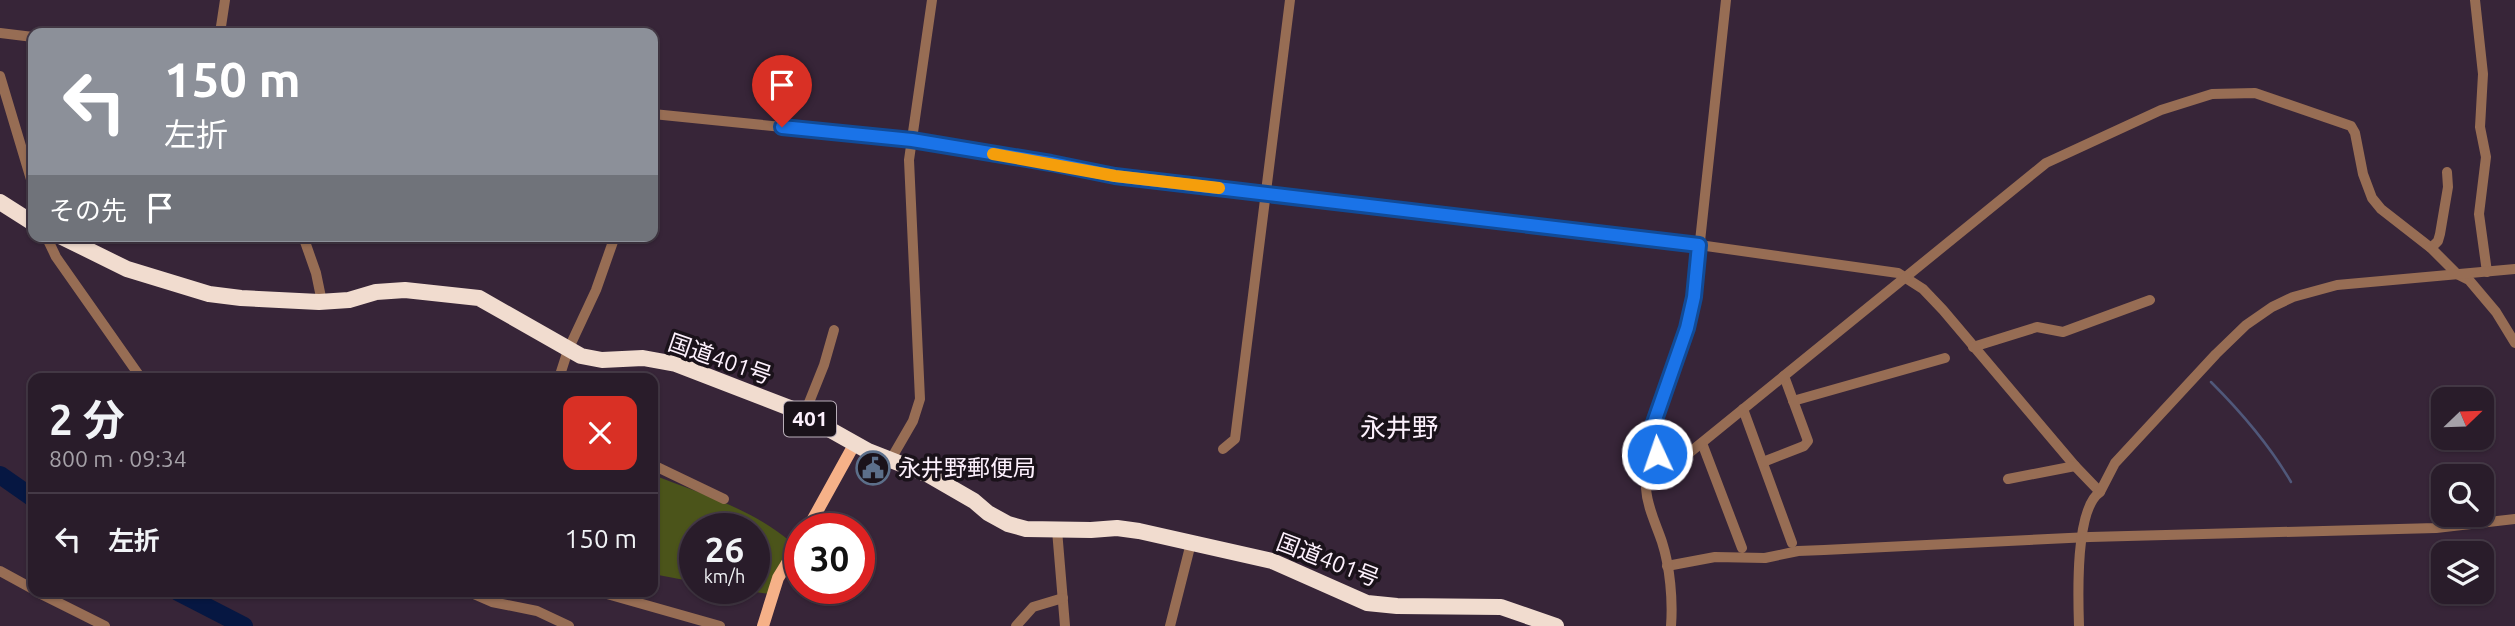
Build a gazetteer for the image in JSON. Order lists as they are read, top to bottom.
{
  "streets": {
    "highway": ["国道401号", "401"]
  },
  "districts": ["永井野"],
  "places": {
    "public building": ["永井野郵便局"]
  },
  "north": "top right",
  "page": {
    "turn": ["150 m", "左折"],
    "then": "その先",
    "heading": ["2 分", "800 m · 09:34"],
    "list": [
      {
        "name": "左折",
        "value": "150 m"
      }
    ],
    "speed": "26 km/h",
    "limit": "30"
  }
}
